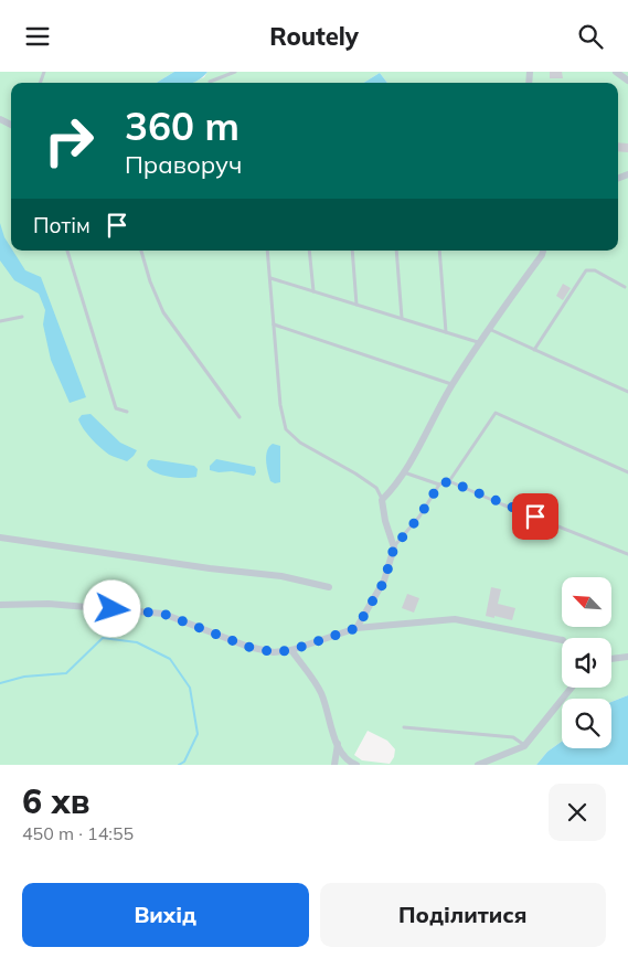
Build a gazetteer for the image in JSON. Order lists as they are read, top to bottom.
{
  "north": "top left",
  "page": {
    "header": "Routely",
    "turn": ["360 m", "Праворуч"],
    "then": "Потім",
    "heading": ["6 хв", "450 m · 14:55"],
    "buttons": ["Вихід", "Поділитися"]
  }
}
